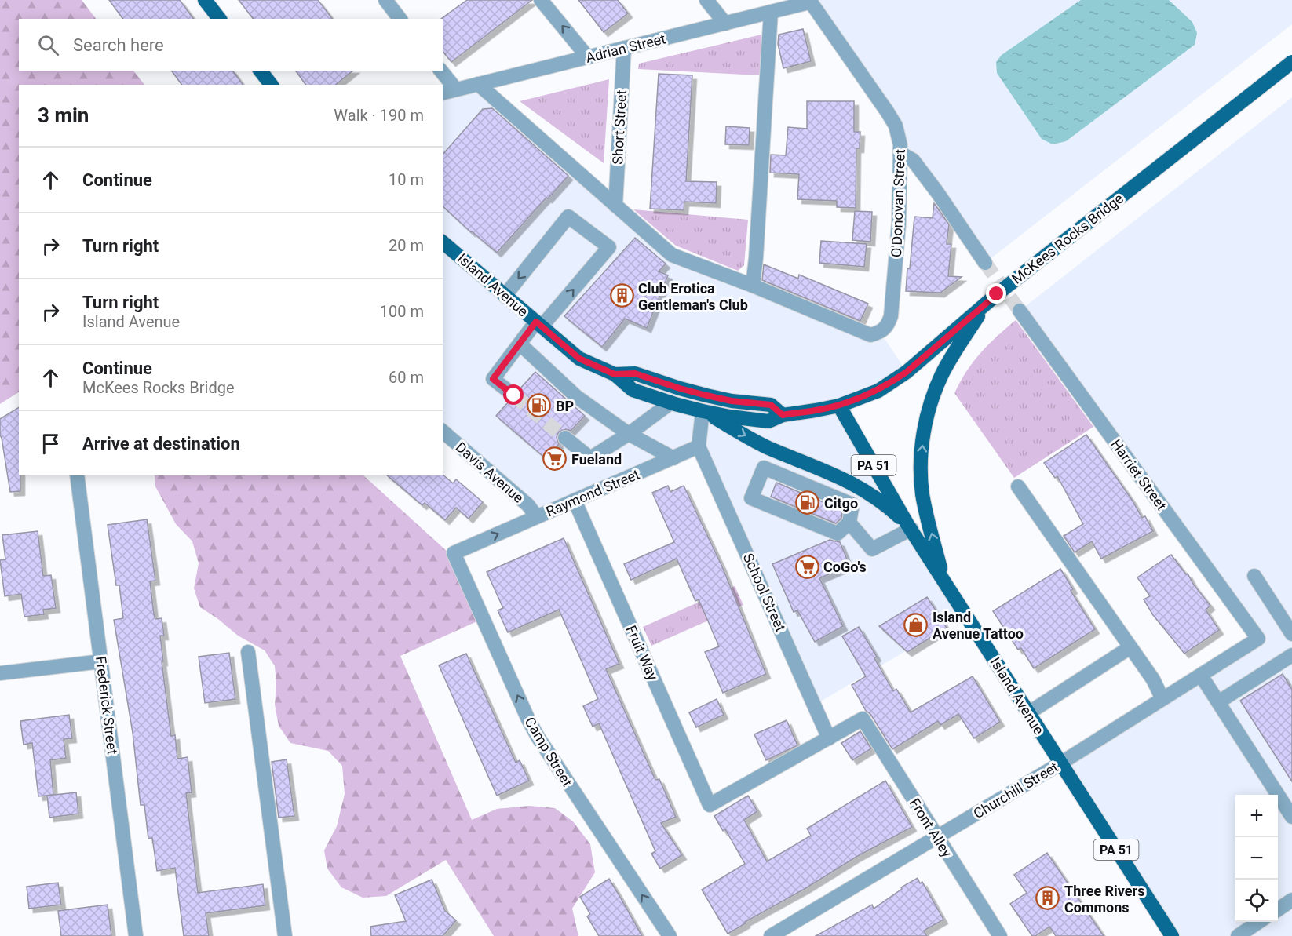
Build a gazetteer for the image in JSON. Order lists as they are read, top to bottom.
{
  "streets": {
    "main road": ["McKees Rocks Bridge", "Island Avenue", "PA 51"],
    "street": [
      "Adrian Street",
      "Short Street",
      "O'Donovan Street",
      "Davis Avenue",
      "Harriet Street",
      "Raymond Street",
      "School Street",
      "Fruit Way",
      "Frederick Street",
      "Camp Street",
      "Churchill Street",
      "Front Alley"
    ]
  },
  "crossings": [
    ["Adrian Street", "Short Street"],
    ["Adrian Street", "O'Donovan Street"],
    ["McKees Rocks Bridge", "Island Avenue"],
    ["Island Avenue", "Churchill Street"],
    ["Davis Avenue", "Raymond Street"],
    ["Harriet Street", "Churchill Street"],
    ["Raymond Street", "School Street"],
    ["Raymond Street", "Fruit Way"],
    ["Raymond Street", "Camp Street"],
    ["School Street", "Fruit Way"],
    ["School Street", "Front Alley"],
    ["Fruit Way", "Front Alley"],
    ["Churchill Street", "Front Alley"]
  ],
  "one_way": ["Camp Street"],
  "places": {
    "building": ["Club Erotica Gentleman's Club", "Three Rivers Commons"],
    "fuel station": ["BP", "Citgo"],
    "supermarket": ["Fueland", "CoGo's"],
    "shop": ["Island Avenue Tattoo"]
  },
  "page": {
    "search": "Search here",
    "heading": ["3 min", "Walk · 190 m"],
    "list": [
      ["Continue", "10 m"],
      ["Turn right", "20 m"],
      ["Turn right", "Island Avenue", "100 m"],
      ["Continue", "McKees Rocks Bridge", "60 m"],
      "Arrive at destination"
    ],
    "map_buttons": ["+", "−"]
  }
}
